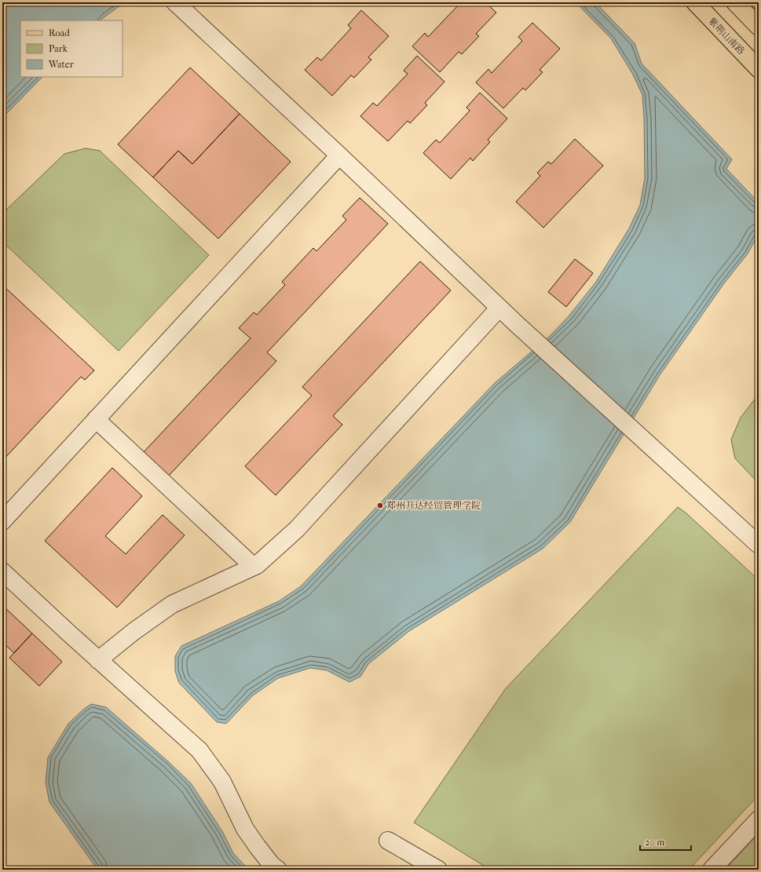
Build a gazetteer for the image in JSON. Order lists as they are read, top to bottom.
{
  "streets": {
    "main road": ["紫荆山南路"]
  },
  "places": ["郑州升达经贸管理学院"],
  "legend": ["Road", "Park", "Water"],
  "scale_bar": "20 m"
}
